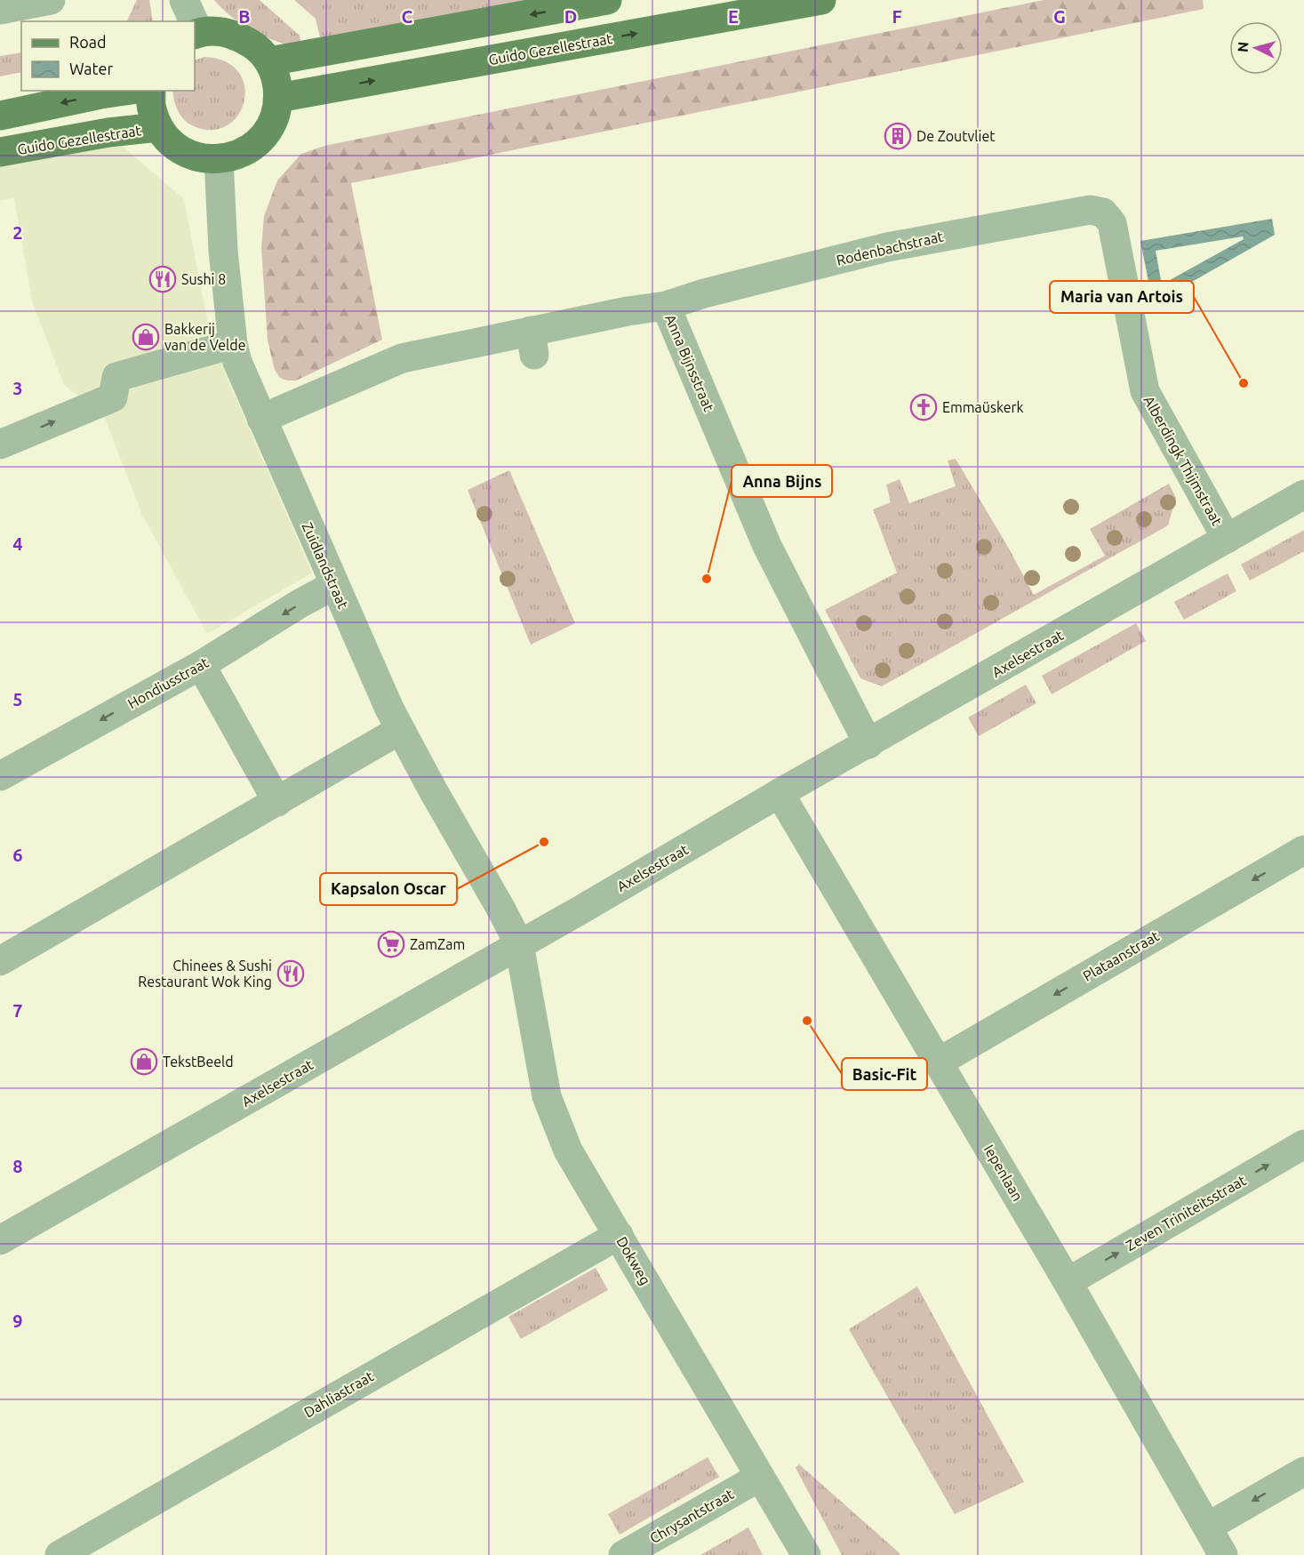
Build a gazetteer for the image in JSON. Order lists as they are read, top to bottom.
{
  "streets": {
    "main road": ["Guido Gezellestraat"],
    "street": [
      "Rodenbachstraat",
      "Anna Bijnsstraat",
      "Alberdingk Thijmstraat",
      "Zuidlandstraat",
      "Axelsestraat",
      "Hondiusstraat",
      "Plataanstraat",
      "Iepenlaan",
      "Zeven Triniteitsstraat",
      "Dokweg",
      "Dahliastraat",
      "Chrysantstraat"
    ]
  },
  "crossings": [
    ["Rodenbachstraat", "Anna Bijnsstraat"],
    ["Rodenbachstraat", "Alberdingk Thijmstraat"],
    ["Anna Bijnsstraat", "Zuidlandstraat"],
    ["Anna Bijnsstraat", "Axelsestraat"],
    ["Alberdingk Thijmstraat", "Axelsestraat"],
    ["Zuidlandstraat", "Axelsestraat"],
    ["Zuidlandstraat", "Hondiusstraat"],
    ["Zuidlandstraat", "Dokweg"],
    ["Axelsestraat", "Iepenlaan"],
    ["Axelsestraat", "Dokweg"],
    ["Plataanstraat", "Iepenlaan"],
    ["Iepenlaan", "Zeven Triniteitsstraat"],
    ["Dokweg", "Dahliastraat"],
    ["Dokweg", "Chrysantstraat"]
  ],
  "one_way": ["Plataanstraat", "Zeven Triniteitsstraat"],
  "places": {
    "building": ["De Zoutvliet"],
    "restaurant": ["Sushi 8", "Chinees & Sushi Restaurant Wok King"],
    "shop": ["Bakkerij van de Velde", "TekstBeeld"],
    "other": [
      "Maria van Artois",
      "Anna Bijns",
      "Kapsalon Oscar",
      "Basic-Fit"
    ],
    "church": ["Emmaüskerk"],
    "supermarket": ["ZamZam"]
  },
  "legend": ["Road", "Water"],
  "north": "left",
  "grid": {
    "columns": [
      "B",
      "C",
      "D",
      "E",
      "F",
      "G"
    ],
    "rows": [
      "2",
      "3",
      "4",
      "5",
      "6",
      "7",
      "8",
      "9"
    ]
  }
}
